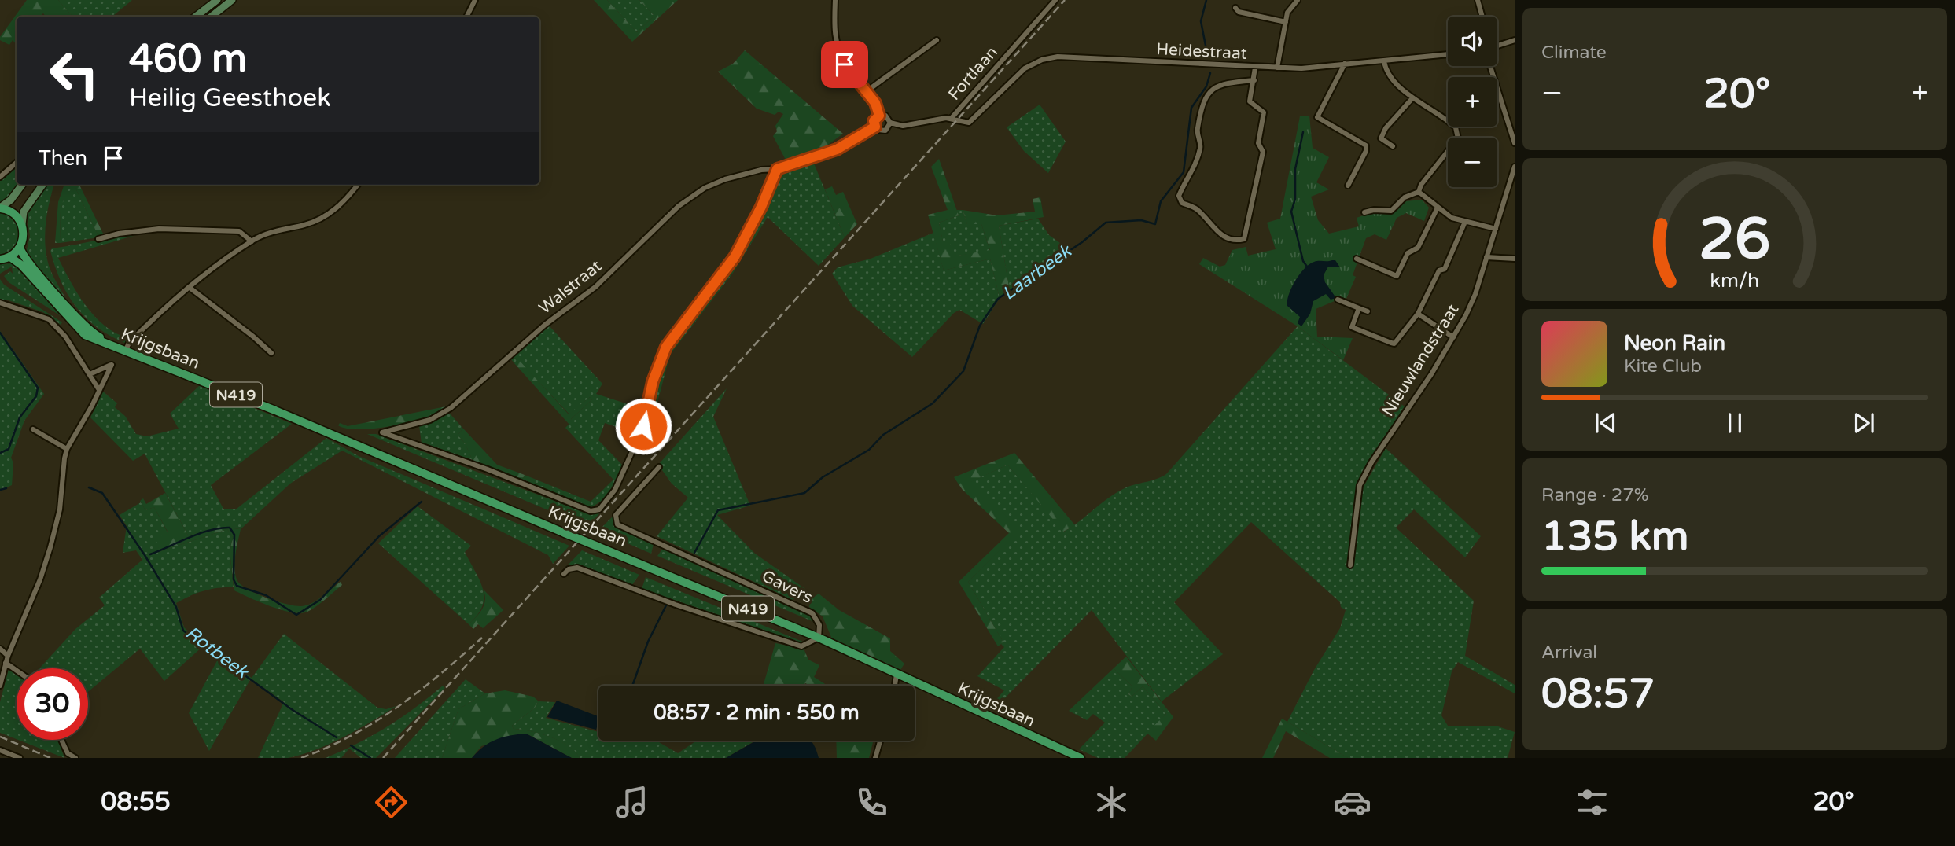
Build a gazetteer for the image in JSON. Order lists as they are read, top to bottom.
{
  "streets": {
    "main road": ["Krijgsbaan", "N419"],
    "street": [
      "Heidestraat",
      "Fortlaan",
      "Walstraat",
      "Nieuwlandstraat",
      "Gavers"
    ]
  },
  "crossings": [
    ["Heidestraat", "Fortlaan"],
    ["Fortlaan", "Walstraat"],
    ["Krijgsbaan", "Gavers"]
  ],
  "water": ["Laarbeek", "Rotbeek"],
  "page": {
    "tile": [
      "Climate",
      ["Range · 27%", "135 km"],
      ["Arrival", "08:57"]
    ],
    "map_buttons": ["+", "−"],
    "turn": ["460 m", "Heilig Geesthoek"],
    "heat": ["−", "20°", "+"],
    "then": "Then",
    "song": ["Neon Rain", "Kite Club"],
    "limit": "30",
    "trip": "08:57 · 2 min · 550 m",
    "tabs": ["08:55", "20°"],
    "gauge": ["26", "km/h"]
  }
}
